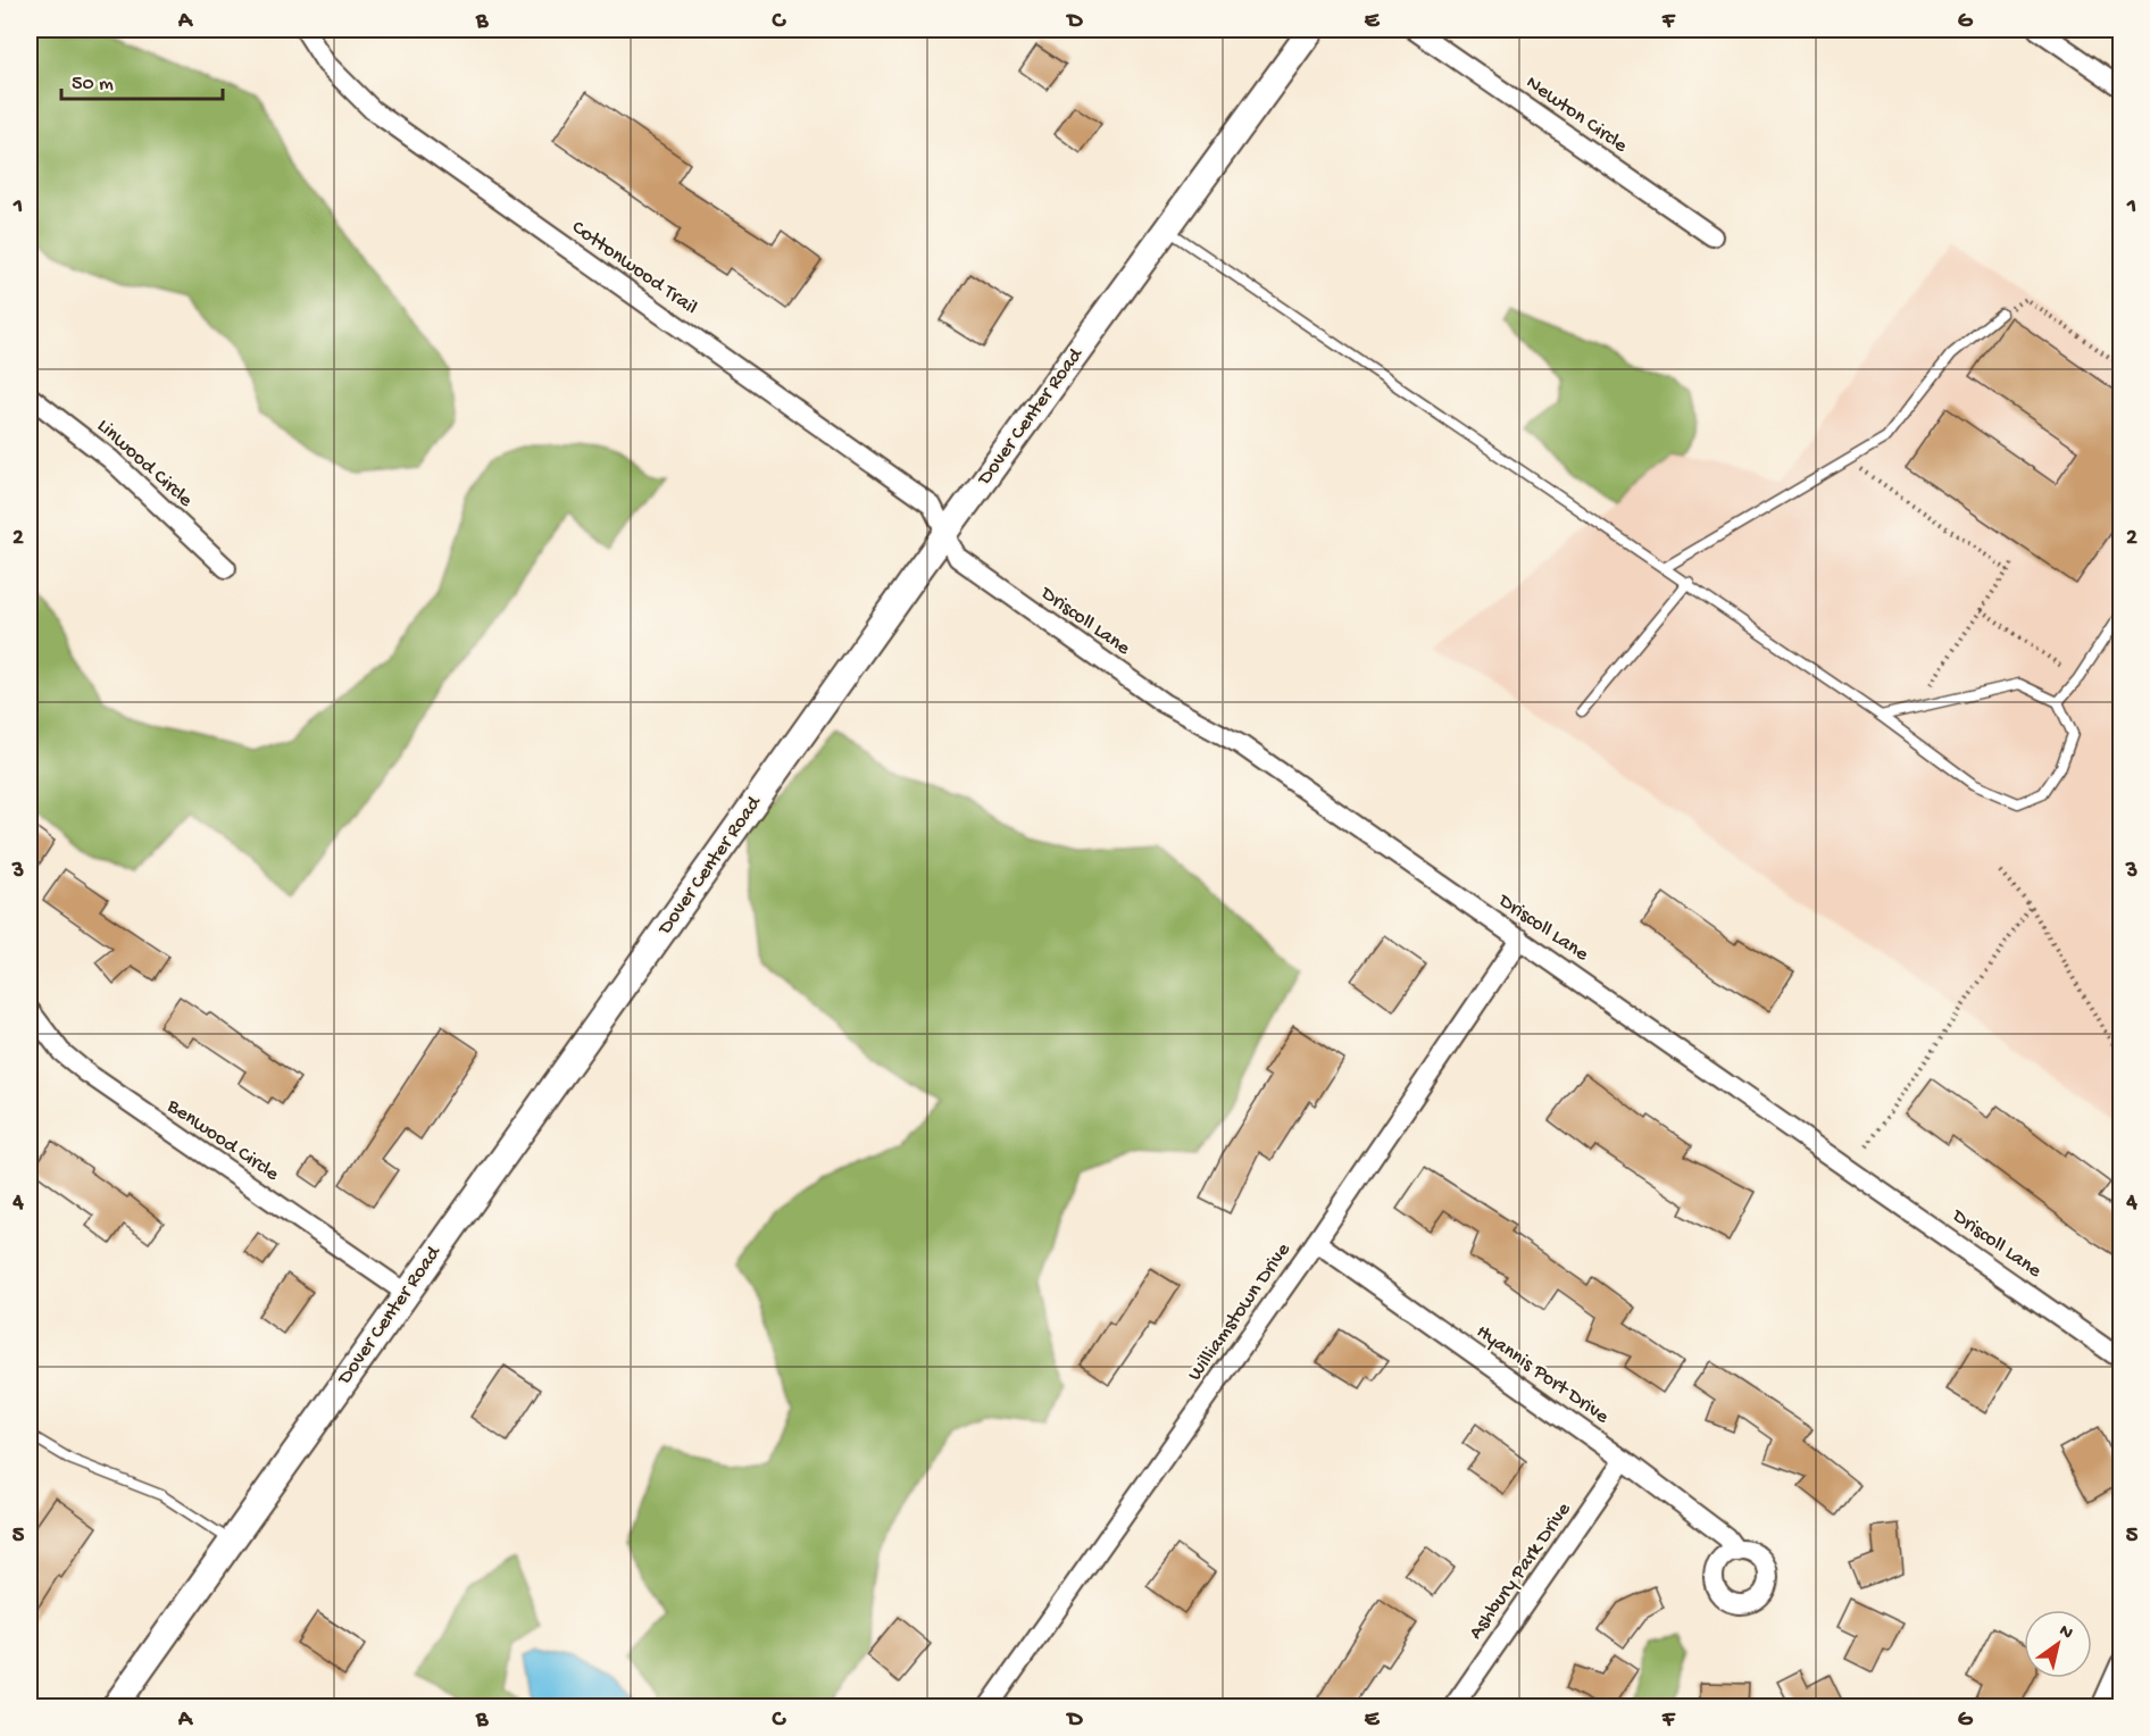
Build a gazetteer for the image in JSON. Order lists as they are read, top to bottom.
{
  "streets": {
    "street": [
      "Newton Circle",
      "Cottonwood Trail",
      "Dover Center Road",
      "Linwood Circle",
      "Driscoll Lane",
      "Benwood Circle",
      "Williamstown Drive",
      "Hyannis Port Drive",
      "Ashbury Park Drive"
    ]
  },
  "crossings": [
    ["Cottonwood Trail", "Dover Center Road"],
    ["Cottonwood Trail", "Driscoll Lane"],
    ["Dover Center Road", "Driscoll Lane"],
    ["Dover Center Road", "Benwood Circle"],
    ["Driscoll Lane", "Williamstown Drive"],
    ["Williamstown Drive", "Hyannis Port Drive"],
    ["Hyannis Port Drive", "Ashbury Park Drive"]
  ],
  "scale_bar": "50 m",
  "north": "top right",
  "grid": {
    "columns": [
      "A",
      "B",
      "C",
      "D",
      "E",
      "F",
      "G"
    ],
    "rows": [
      "1",
      "2",
      "3",
      "4",
      "5"
    ]
  }
}
